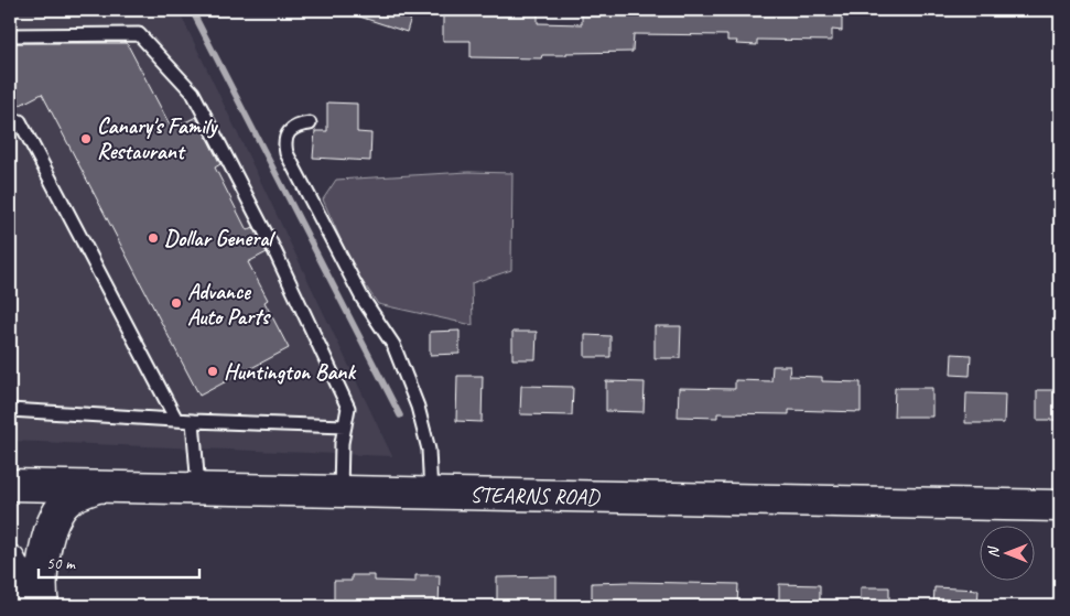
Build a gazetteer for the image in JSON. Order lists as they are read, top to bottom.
{
  "streets": {
    "main road": ["STEARNS ROAD"]
  },
  "places": [
    "Canary's Family Restaurant",
    "Dollar General",
    "Advance Auto Parts",
    "Huntington Bank"
  ],
  "scale_bar": "50 m",
  "north": "left"
}
